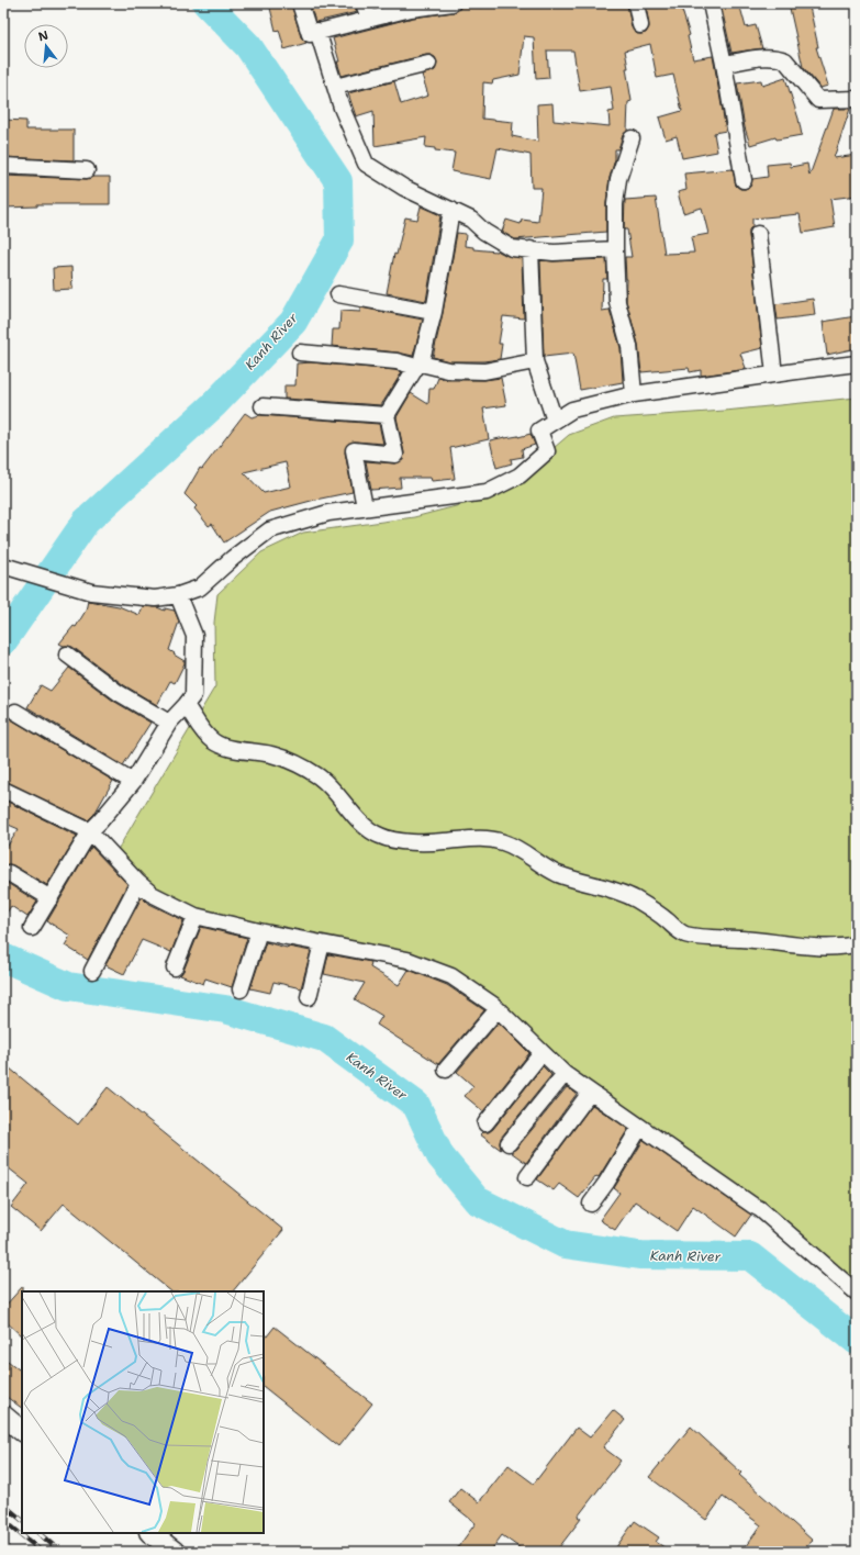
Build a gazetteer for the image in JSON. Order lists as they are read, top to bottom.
{
  "water": ["Kanh River"],
  "north": "top"
}
